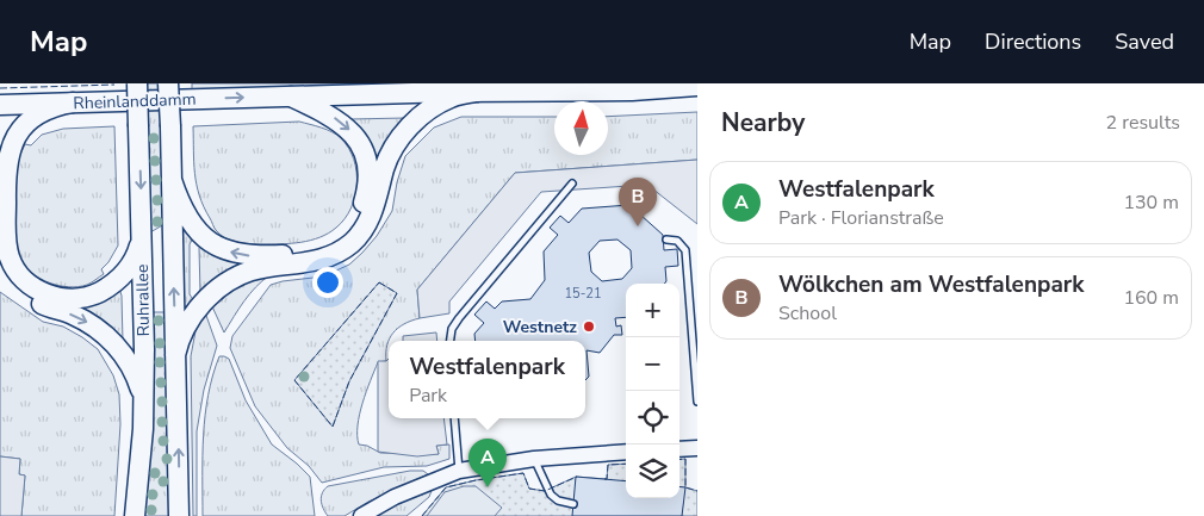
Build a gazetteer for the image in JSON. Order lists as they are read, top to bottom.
{
  "streets": {
    "main road": ["Rheinlanddamm", "Ruhrallee"]
  },
  "places": ["Westnetz"],
  "house_numbers": ["15-21"],
  "north": "top",
  "page": {
    "header": "Map",
    "nav": ["Map", "Directions", "Saved"],
    "heading": ["Nearby", "2 results"],
    "list": [
      {
        "mark": "A",
        "name": "Westfalenpark",
        "note": "Park · Florianstraße",
        "value": "130 m"
      },
      {
        "mark": "B",
        "name": "Wölkchen am Westfalenpark",
        "note": "School",
        "value": "160 m"
      }
    ],
    "pins": ["B", "A"],
    "map_buttons": ["+", "−"],
    "popup": ["Westfalenpark", "Park"]
  }
}
